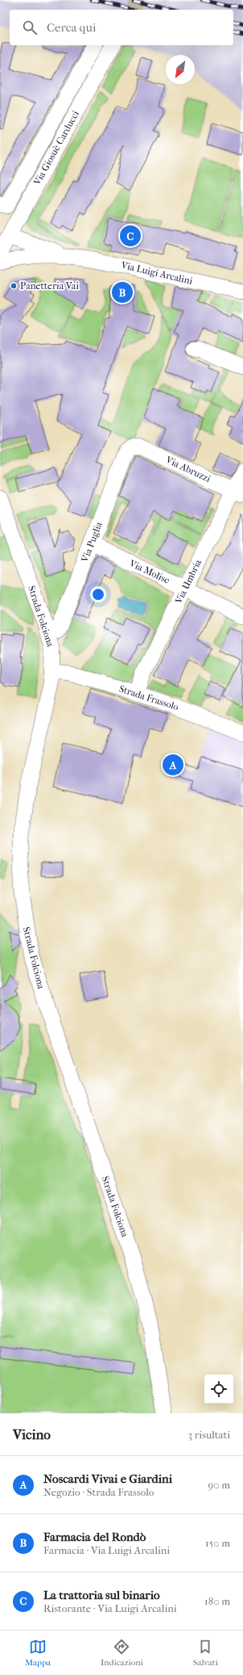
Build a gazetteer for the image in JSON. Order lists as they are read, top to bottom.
{
  "streets": {
    "street": [
      "Via Giosuè Carducci",
      "Via Luigi Arcalini",
      "Via Abruzzi",
      "Via Puglia",
      "Via Molise",
      "Via Umbria",
      "Strada Folciona",
      "Strada Frassolo"
    ]
  },
  "crossings": [
    ["Via Giosuè Carducci", "Via Luigi Arcalini"],
    ["Via Abruzzi", "Via Puglia"],
    ["Via Abruzzi", "Via Umbria"],
    ["Via Puglia", "Via Molise"],
    ["Via Puglia", "Strada Folciona"],
    ["Via Molise", "Via Umbria"],
    ["Via Umbria", "Strada Frassolo"],
    ["Strada Folciona", "Strada Frassolo"]
  ],
  "places": ["Panetteria Vai"],
  "north": "bottom left",
  "page": {
    "search": "Cerca qui",
    "pins": ["C", "B", "A"],
    "heading": ["Vicino", "3 risultati"],
    "list": [
      {
        "mark": "A",
        "name": "Noscardi Vivai e Giardini",
        "note": "Negozio · Strada Frassolo",
        "value": "90 m"
      },
      {
        "mark": "B",
        "name": "Farmacia del Rondò",
        "note": "Farmacia · Via Luigi Arcalini",
        "value": "150 m"
      },
      {
        "mark": "C",
        "name": "La trattoria sul binario",
        "note": "Ristorante · Via Luigi Arcalini",
        "value": "180 m"
      }
    ],
    "nav": ["Mappa", "Indicazioni", "Salvati"]
  }
}
